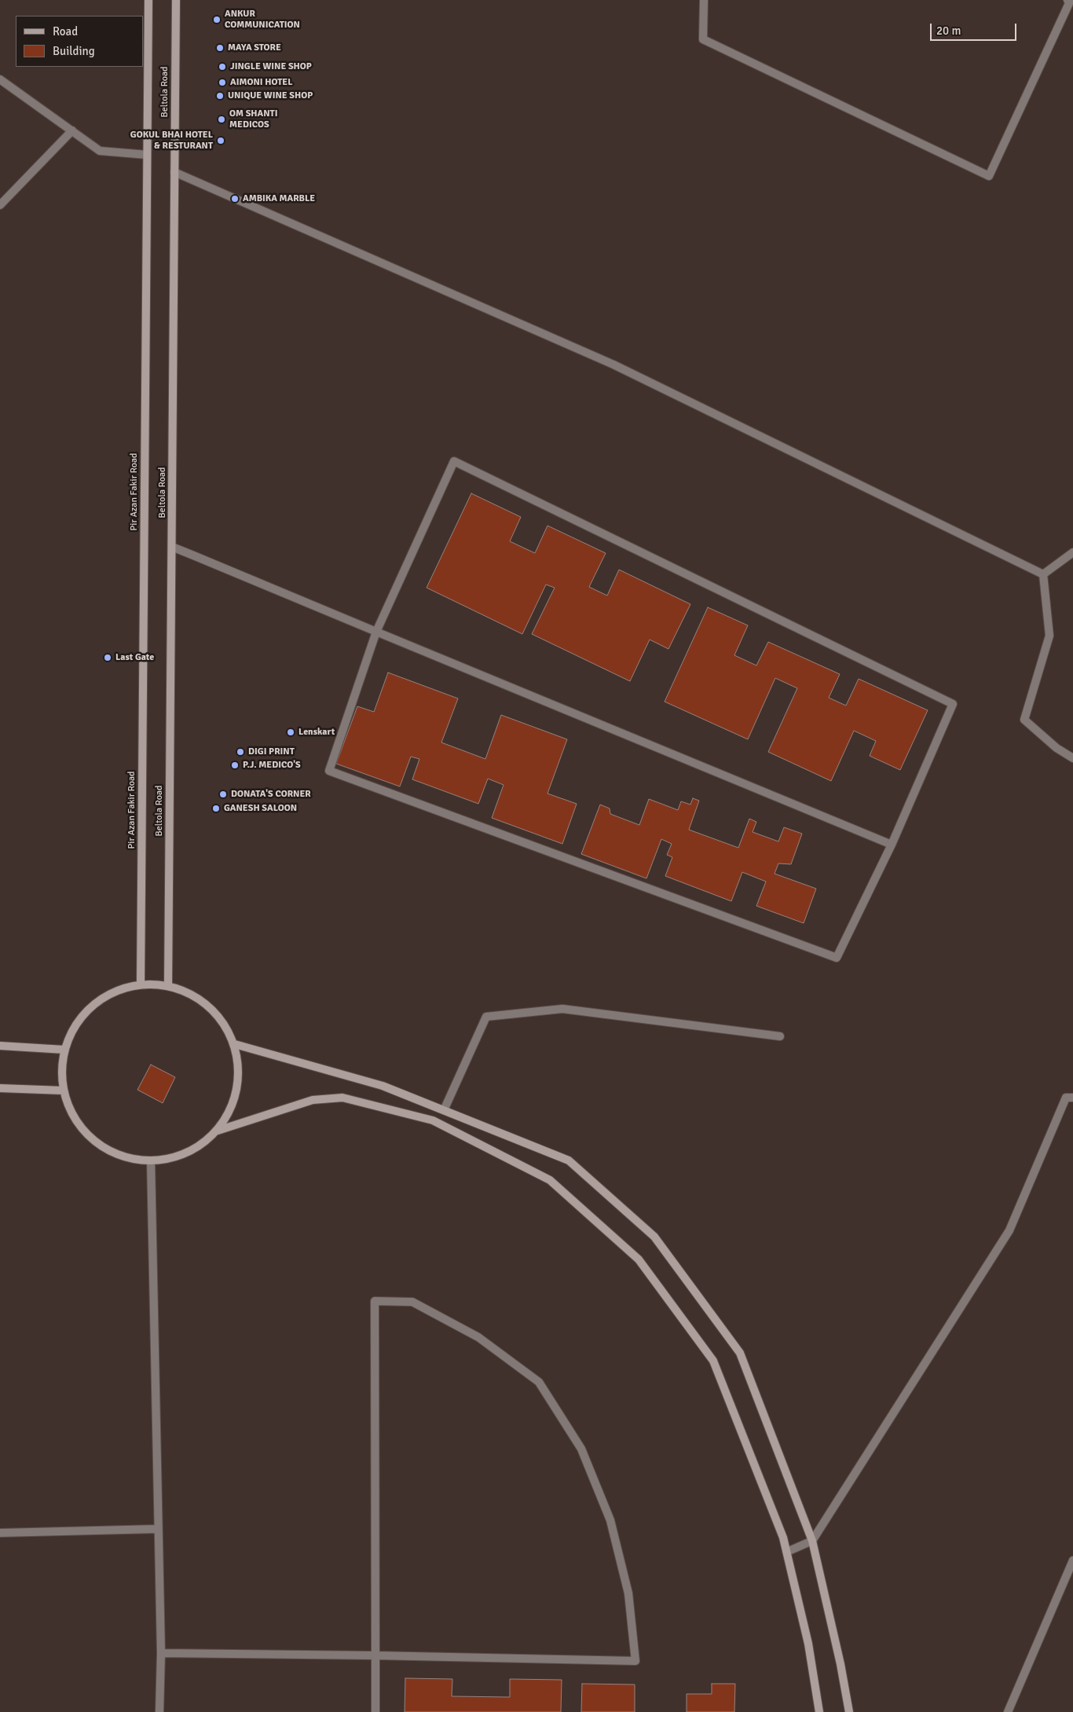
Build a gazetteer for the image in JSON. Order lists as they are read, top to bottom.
{
  "streets": {
    "main road": ["Beltola Road", "Pir Azan Fakir Road"]
  },
  "places": [
    "ANKUR COMMUNICATION",
    "MAYA STORE",
    "JINGLE WINE SHOP",
    "AIMONI HOTEL",
    "UNIQUE WINE SHOP",
    "OM SHANTI MEDICOS",
    "GOKUL BHAI HOTEL & RESTURANT",
    "AMBIKA MARBLE",
    "Last Gate",
    "Lenskart",
    "DIGI PRINT",
    "P.J. MEDICO'S",
    "DONATA'S CORNER",
    "GANESH SALOON"
  ],
  "legend": ["Road", "Building"],
  "scale_bar": "20 m"
}
